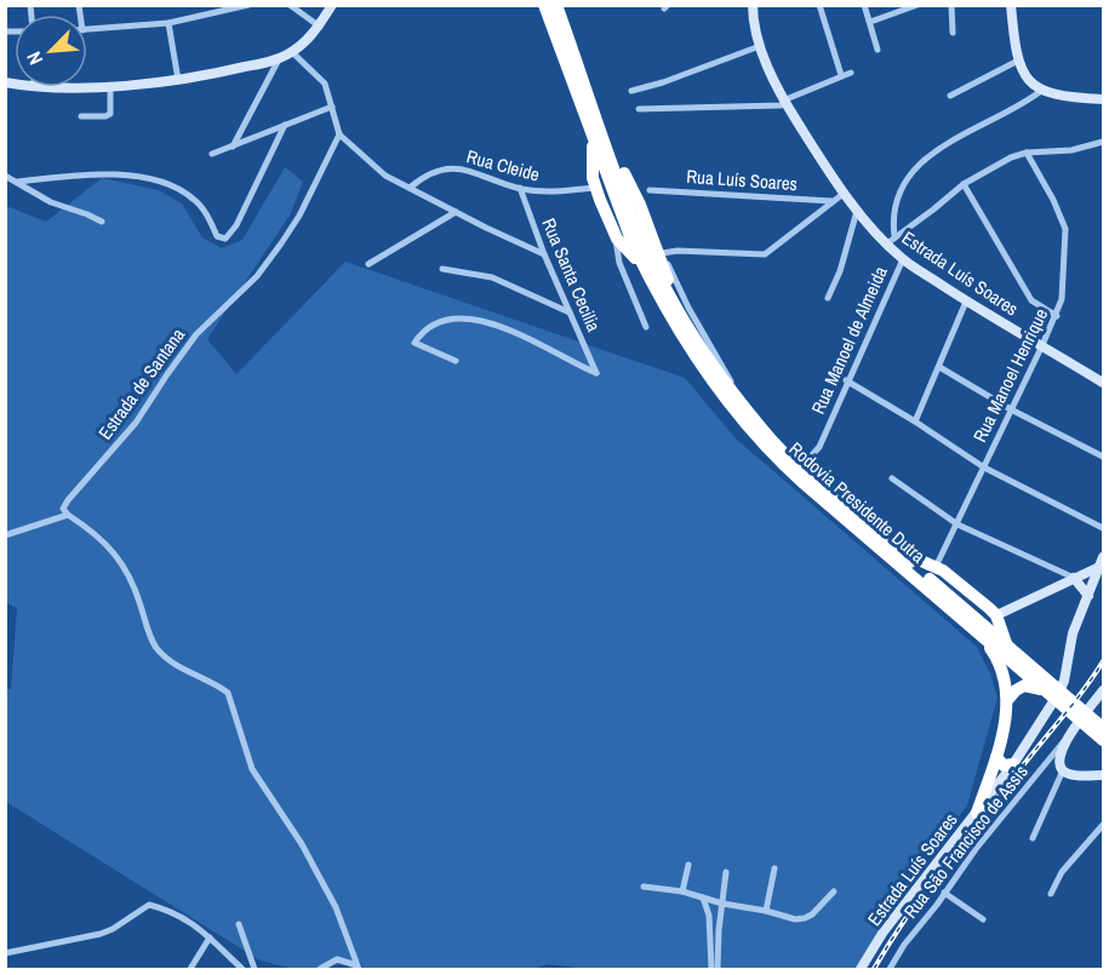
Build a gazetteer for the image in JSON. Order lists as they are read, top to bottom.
{
  "streets": {
    "highway": ["Rodovia Presidente Dutra"],
    "main road": ["Estrada Luís Soares"],
    "street": [
      "Rua Cleide",
      "Rua Luís Soares",
      "Rua Santa Cecilia",
      "Rua Manoel de Almeida",
      "Rua Manoel Henrique",
      "Estrada de Santana",
      "Rua São Francisco de Assis"
    ]
  },
  "crossings": [
    ["Rua Cleide", "Rua Santa Cecilia"],
    ["Estrada Luís Soares", "Rua Manoel de Almeida"],
    ["Estrada Luís Soares", "Rua Manoel Henrique"],
    ["Rua Manoel de Almeida", "Rodovia Presidente Dutra"]
  ],
  "north": "bottom left"
}
